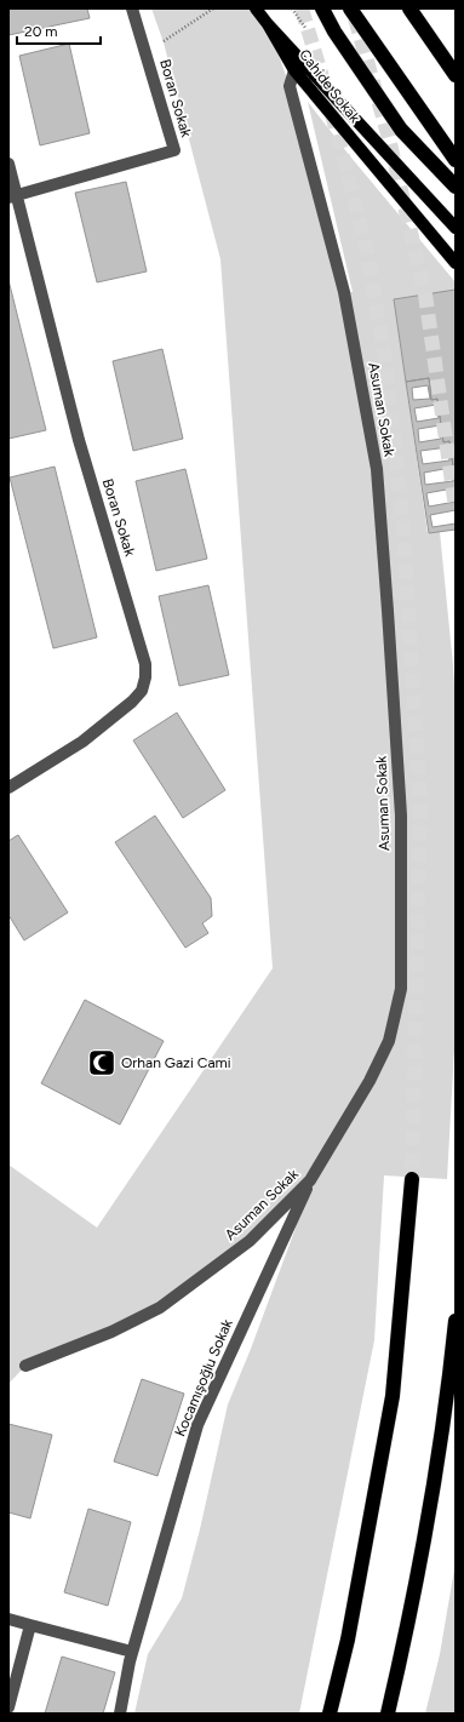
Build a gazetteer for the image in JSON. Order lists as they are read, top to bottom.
{
  "streets": {
    "main road": ["Cahide Sokak"],
    "street": ["Boran Sokak", "Asuman Sokak", "Kocamışoğlu Sokak"]
  },
  "crossings": [
    ["Cahide Sokak", "Asuman Sokak"],
    ["Asuman Sokak", "Kocamışoğlu Sokak"]
  ],
  "places": {
    "mosque": ["Orhan Gazi Cami"]
  },
  "scale_bar": "20 m"
}
